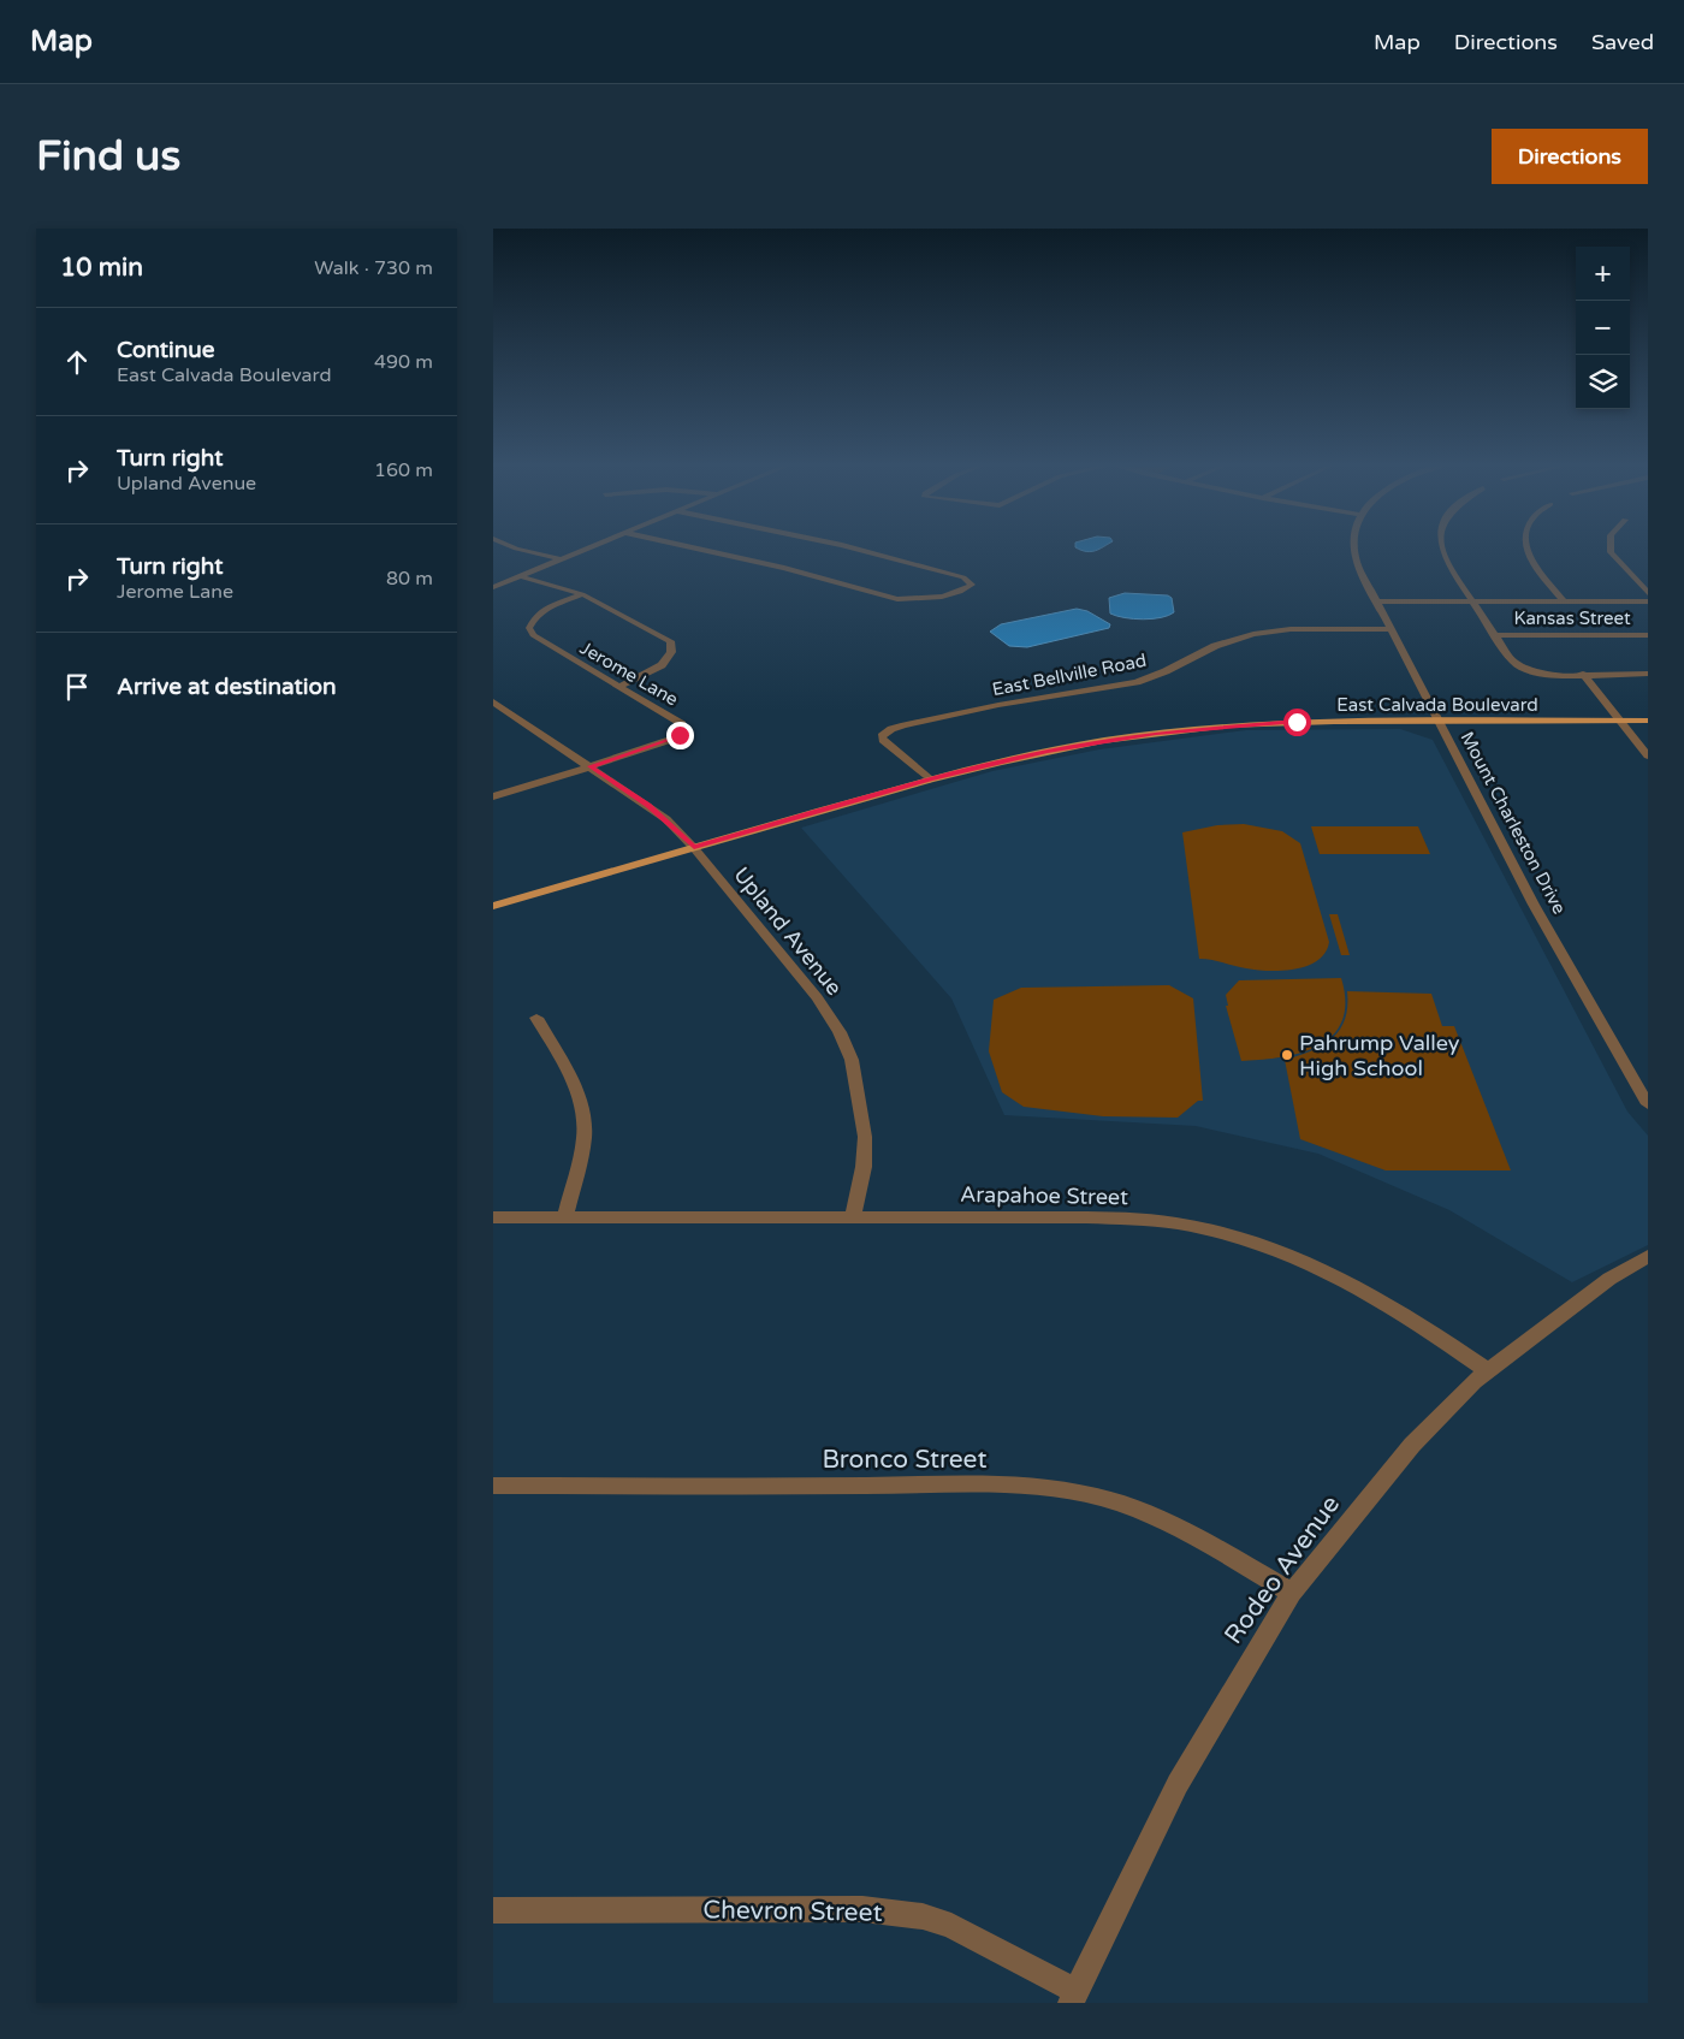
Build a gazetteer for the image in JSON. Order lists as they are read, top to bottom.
{
  "streets": {
    "main road": ["East Calvada Boulevard"],
    "street": [
      "Kansas Street",
      "Jerome Lane",
      "East Bellville Road",
      "Mount Charleston Drive",
      "Upland Avenue",
      "Arapahoe Street",
      "Bronco Street",
      "Rodeo Avenue",
      "Chevron Street"
    ]
  },
  "crossings": [
    ["Jerome Lane", "Upland Avenue"],
    ["East Bellville Road", "East Calvada Boulevard"],
    ["East Bellville Road", "Mount Charleston Drive"],
    ["East Calvada Boulevard", "Mount Charleston Drive"],
    ["East Calvada Boulevard", "Upland Avenue"],
    ["Upland Avenue", "Arapahoe Street"],
    ["Arapahoe Street", "Rodeo Avenue"],
    ["Bronco Street", "Rodeo Avenue"],
    ["Rodeo Avenue", "Chevron Street"]
  ],
  "places": ["Pahrump Valley High School"],
  "page": {
    "header": "Map",
    "nav": ["Map", "Directions", "Saved"],
    "buttons": "Directions",
    "title": "Find us",
    "heading": ["10 min", "Walk · 730 m"],
    "map_buttons": ["+", "−"],
    "list": [
      ["Continue", "East Calvada Boulevard", "490 m"],
      ["Turn right", "Upland Avenue", "160 m"],
      ["Turn right", "Jerome Lane", "80 m"],
      "Arrive at destination"
    ]
  }
}
